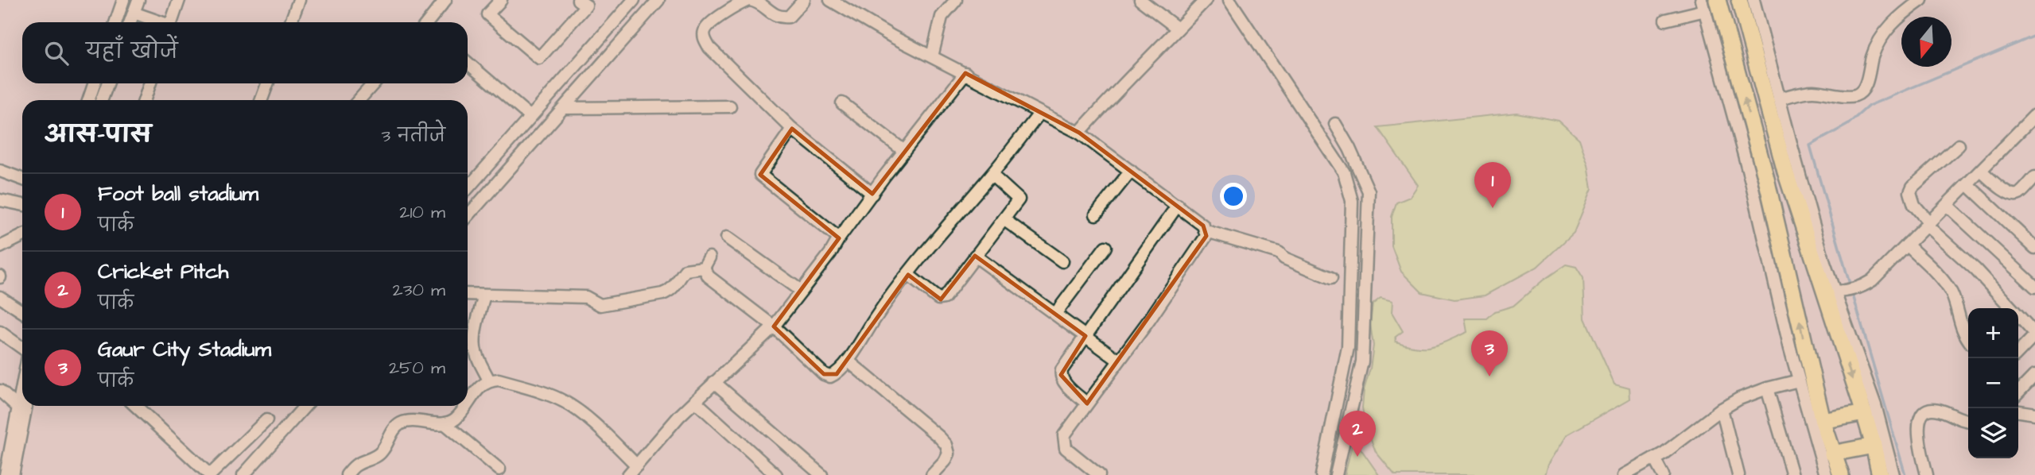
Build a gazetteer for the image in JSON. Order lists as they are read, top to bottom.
{
  "north": "bottom",
  "page": {
    "search": "यहाँ खोजें",
    "heading": ["आस-पास", "3 नतीजे"],
    "pins": ["1", "3", "2"],
    "list": [
      {
        "mark": "1",
        "name": "Foot ball stadium",
        "note": "पार्क",
        "value": "210 m"
      },
      {
        "mark": "2",
        "name": "Cricket Pitch",
        "note": "पार्क",
        "value": "230 m"
      },
      {
        "mark": "3",
        "name": "Gaur City Stadium",
        "note": "पार्क",
        "value": "250 m"
      }
    ],
    "map_buttons": ["+", "−"]
  }
}
